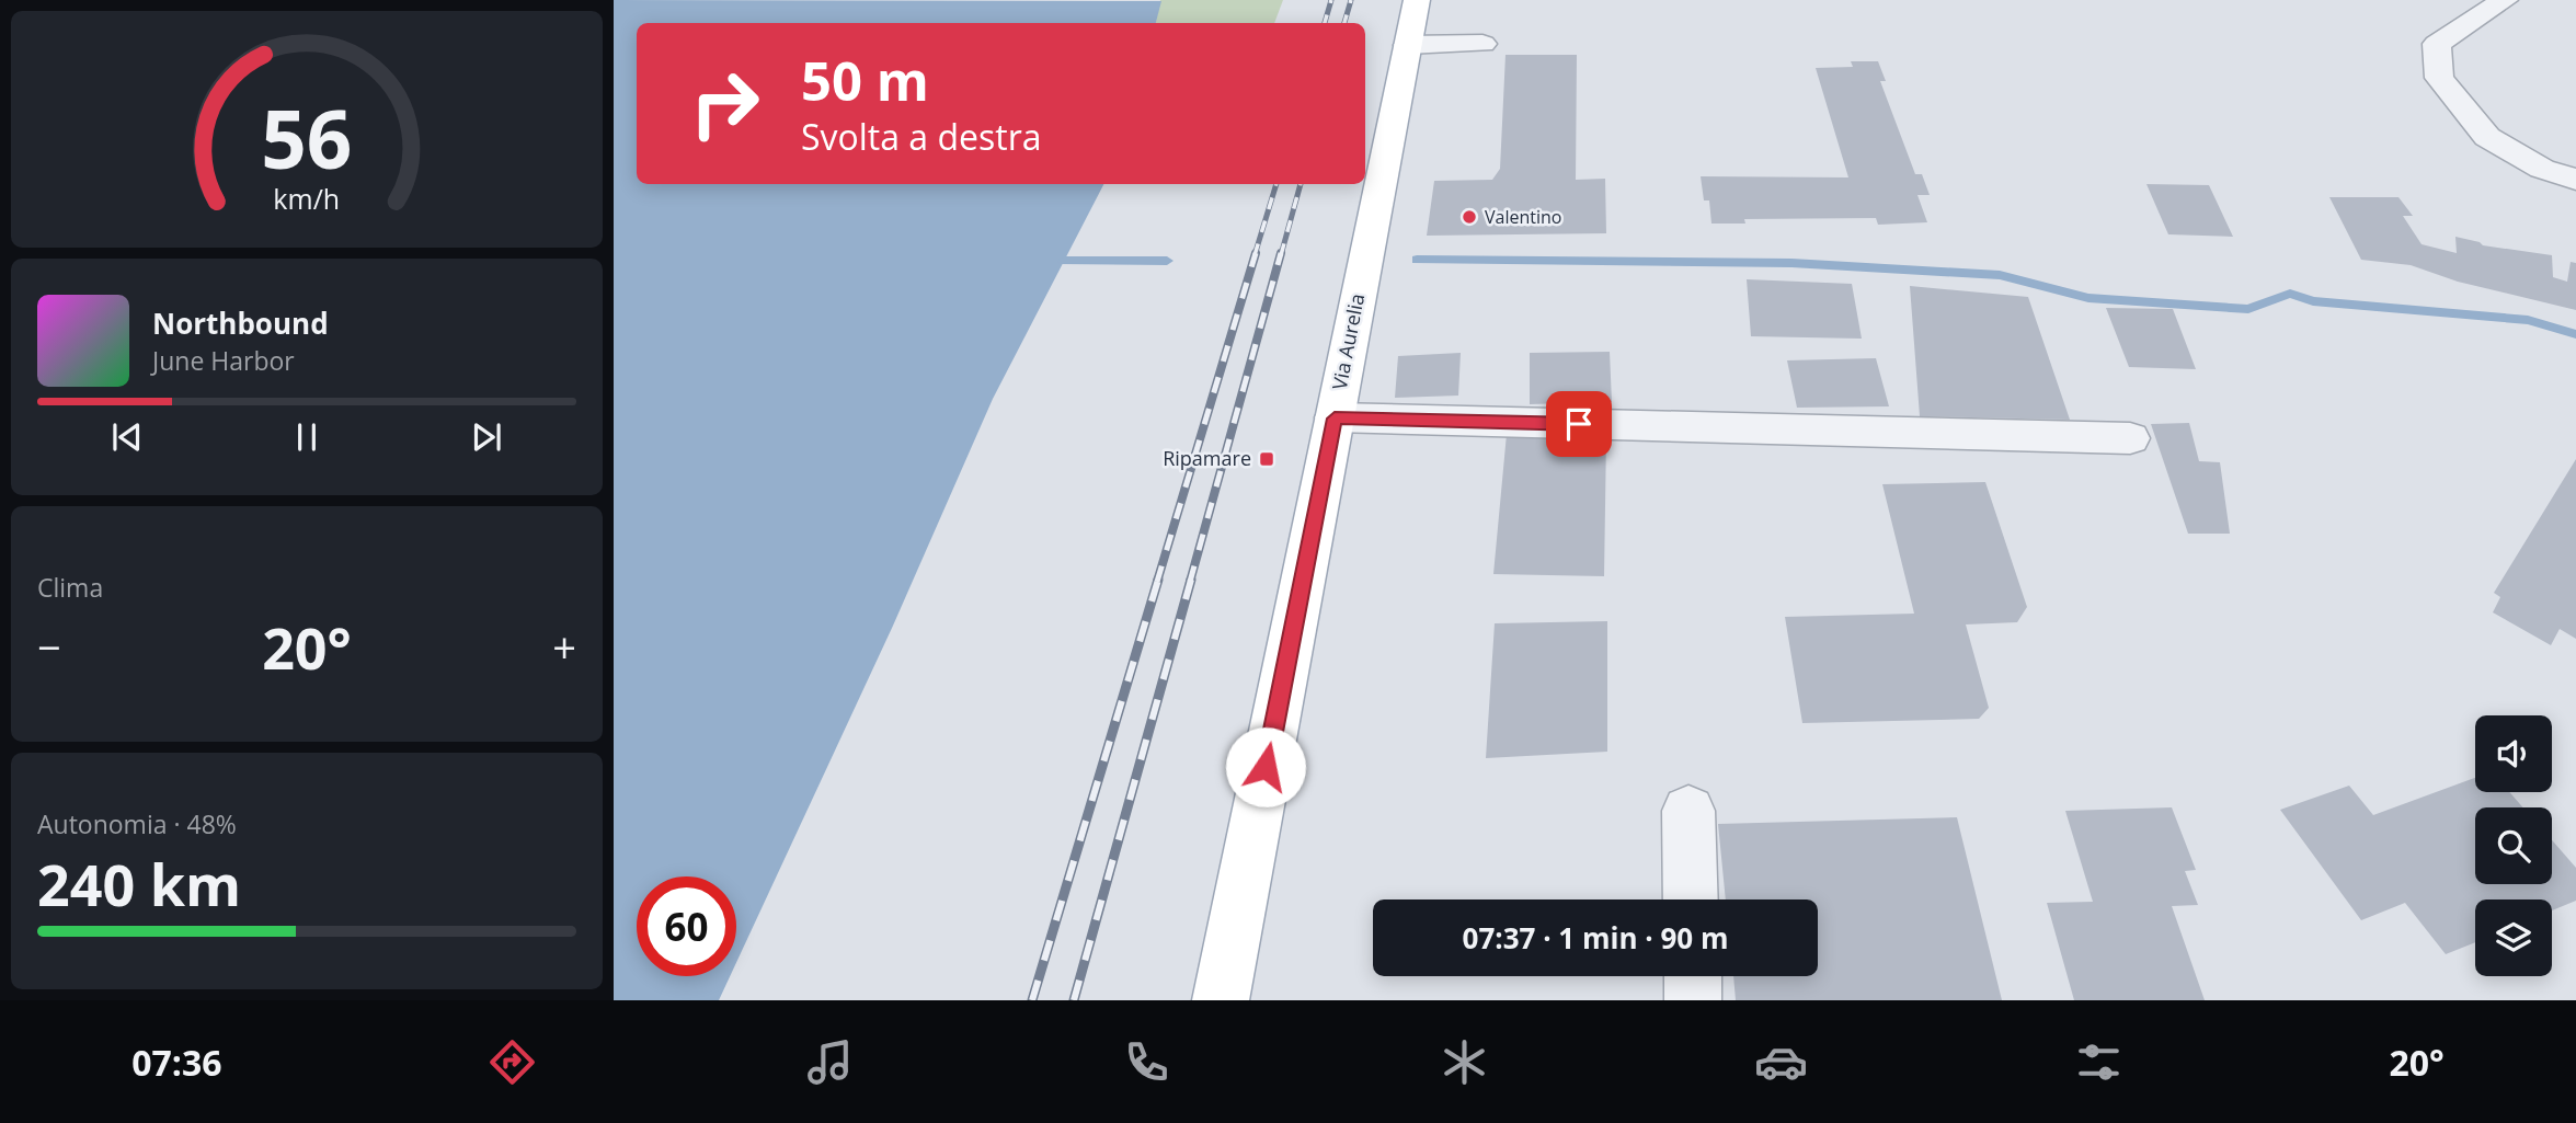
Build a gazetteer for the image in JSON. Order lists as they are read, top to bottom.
{
  "streets": {
    "main road": ["Via Aurelia"]
  },
  "places": {
    "other": ["Valentino"],
    "transit": ["Ripamare"]
  },
  "page": {
    "turn": ["50 m", "Svolta a destra"],
    "song": ["Northbound", "June Harbor"],
    "tile": [
      "Clima",
      ["Autonomia · 48%", "240 km"]
    ],
    "heat": ["−", "20°", "+"],
    "limit": "60",
    "trip": "07:37 · 1 min · 90 m",
    "tabs": ["07:36", "20°"],
    "gauge": ["56", "km/h"]
  }
}
